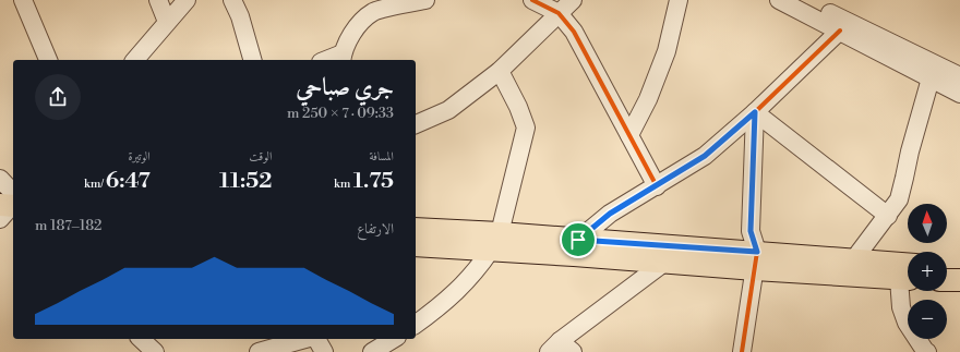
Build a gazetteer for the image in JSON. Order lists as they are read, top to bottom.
{
  "north": "top",
  "page": {
    "heading": ["جري صباحي", "09:33 · 7 × 250 m"],
    "stats": [
      ["المسافة", "1.75 km"],
      ["الوقت", "11:52"],
      ["الوتيرة", "6:47 /km"]
    ],
    "map_buttons": ["+", "−"],
    "chart": ["الارتفاع", "182–187 m"]
  }
}
